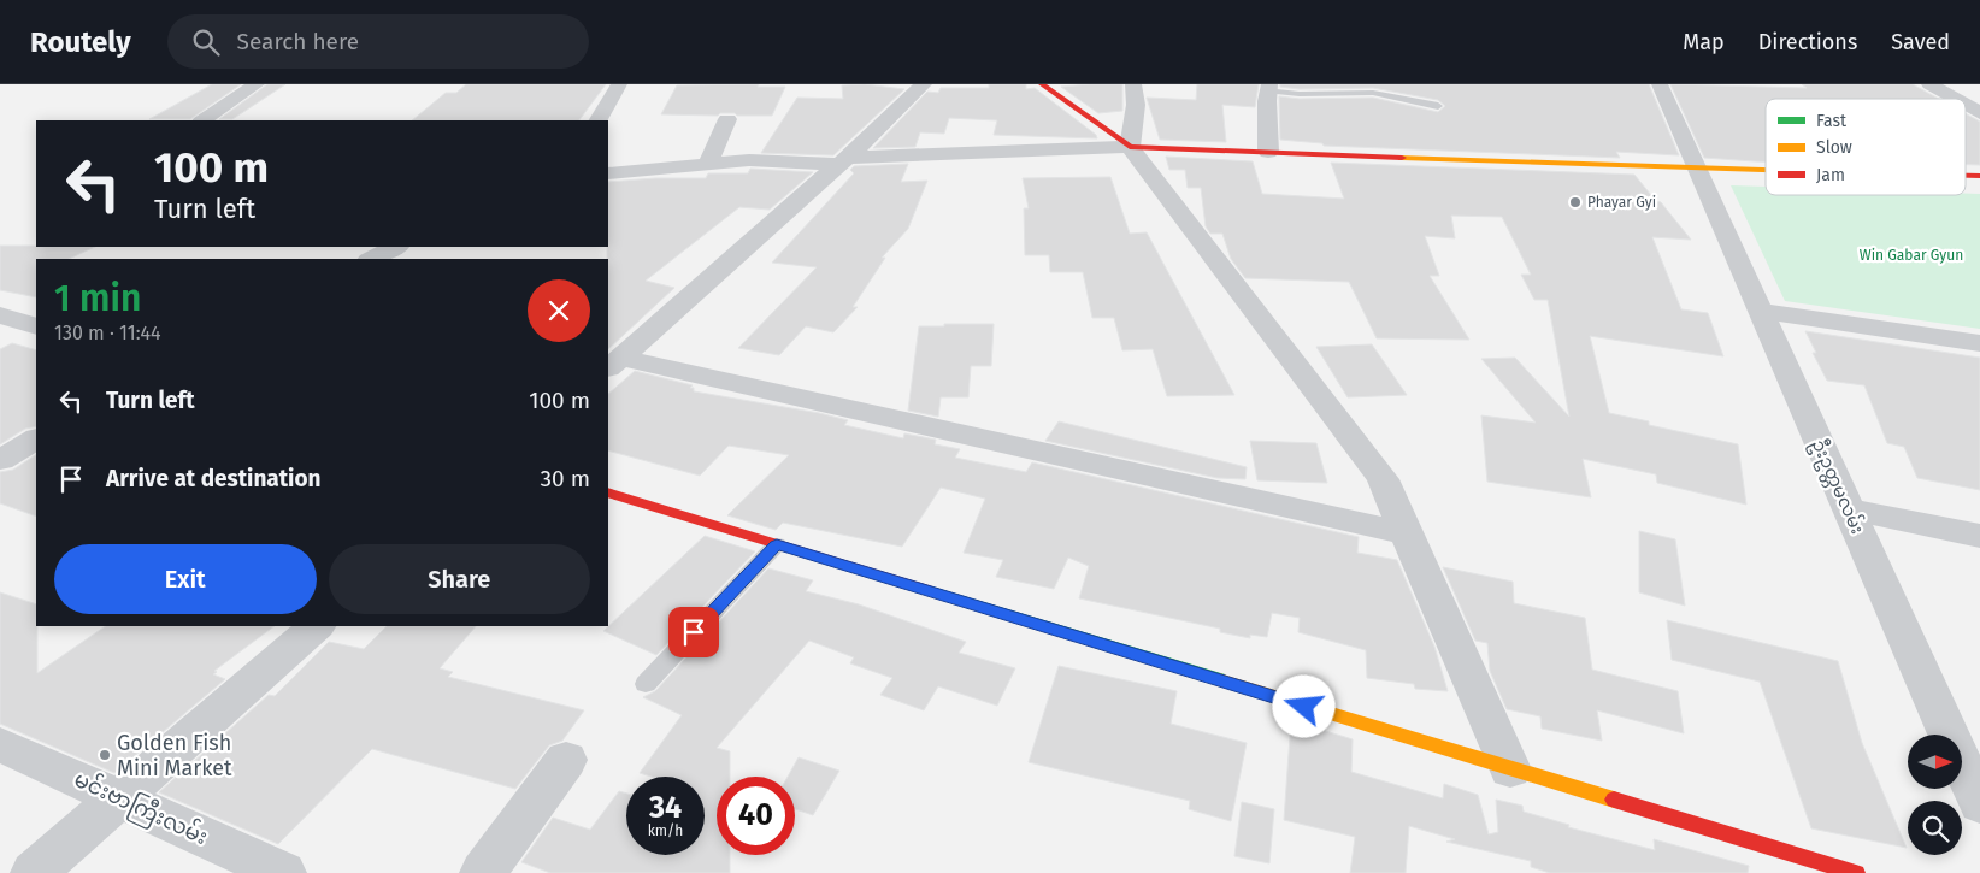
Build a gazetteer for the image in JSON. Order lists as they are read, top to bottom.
{
  "streets": {
    "street": ["ဦးဥတ္တမလမ်း", "မင်းဗာကြီးလမ်း"]
  },
  "parks": ["Win Gabar Gyun"],
  "places": ["Phayar Gyi", "Golden Fish Mini Market"],
  "legend": ["Fast", "Slow", "Jam"],
  "north": "right",
  "page": {
    "header": "Routely",
    "search": "Search here",
    "nav": ["Map", "Directions", "Saved"],
    "turn": ["100 m", "Turn left"],
    "heading": ["1 min", "130 m · 11:44"],
    "list": [
      {
        "name": "Turn left",
        "value": "100 m"
      },
      {
        "name": "Arrive at destination",
        "value": "30 m"
      }
    ],
    "buttons": ["Exit", "Share"],
    "speed": "34 km/h",
    "limit": "40"
  }
}
